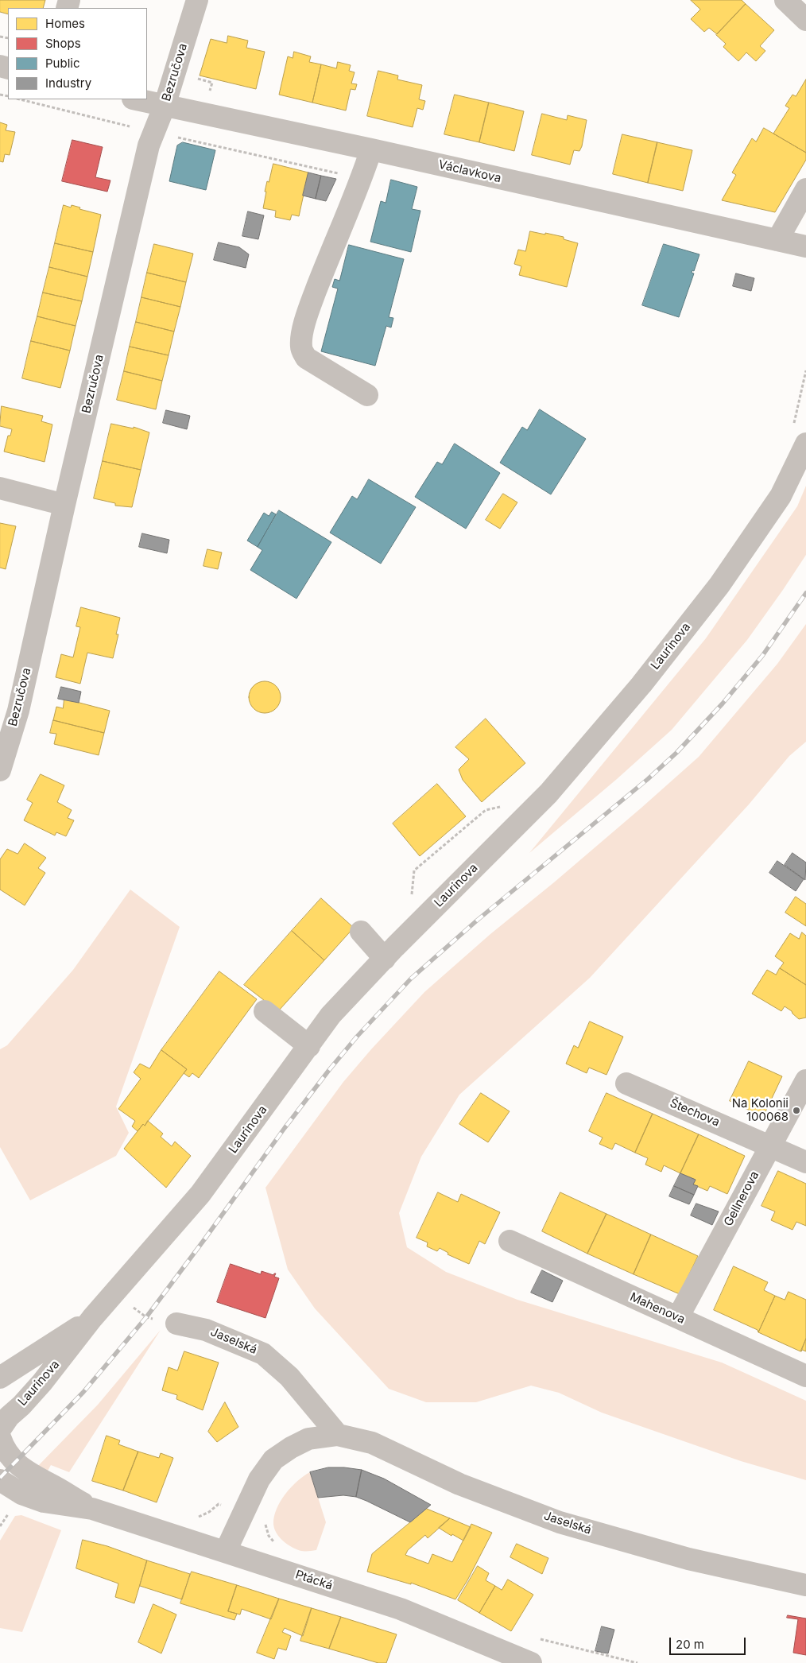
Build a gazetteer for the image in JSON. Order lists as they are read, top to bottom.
{
  "streets": {
    "street": [
      "Bezručova",
      "Václavkova",
      "Laurinova",
      "Štechova",
      "Gellnerova",
      "Mahenova",
      "Jaselská",
      "Ptácká"
    ]
  },
  "crossings": [
    ["Bezručova", "Václavkova"],
    ["Štechova", "Gellnerova"],
    ["Gellnerova", "Mahenova"],
    ["Jaselská", "Ptácká"]
  ],
  "places": ["Na Kolonii 100068"],
  "legend": [
    "Homes",
    "Shops",
    "Public",
    "Industry"
  ],
  "scale_bar": "20 m"
}
